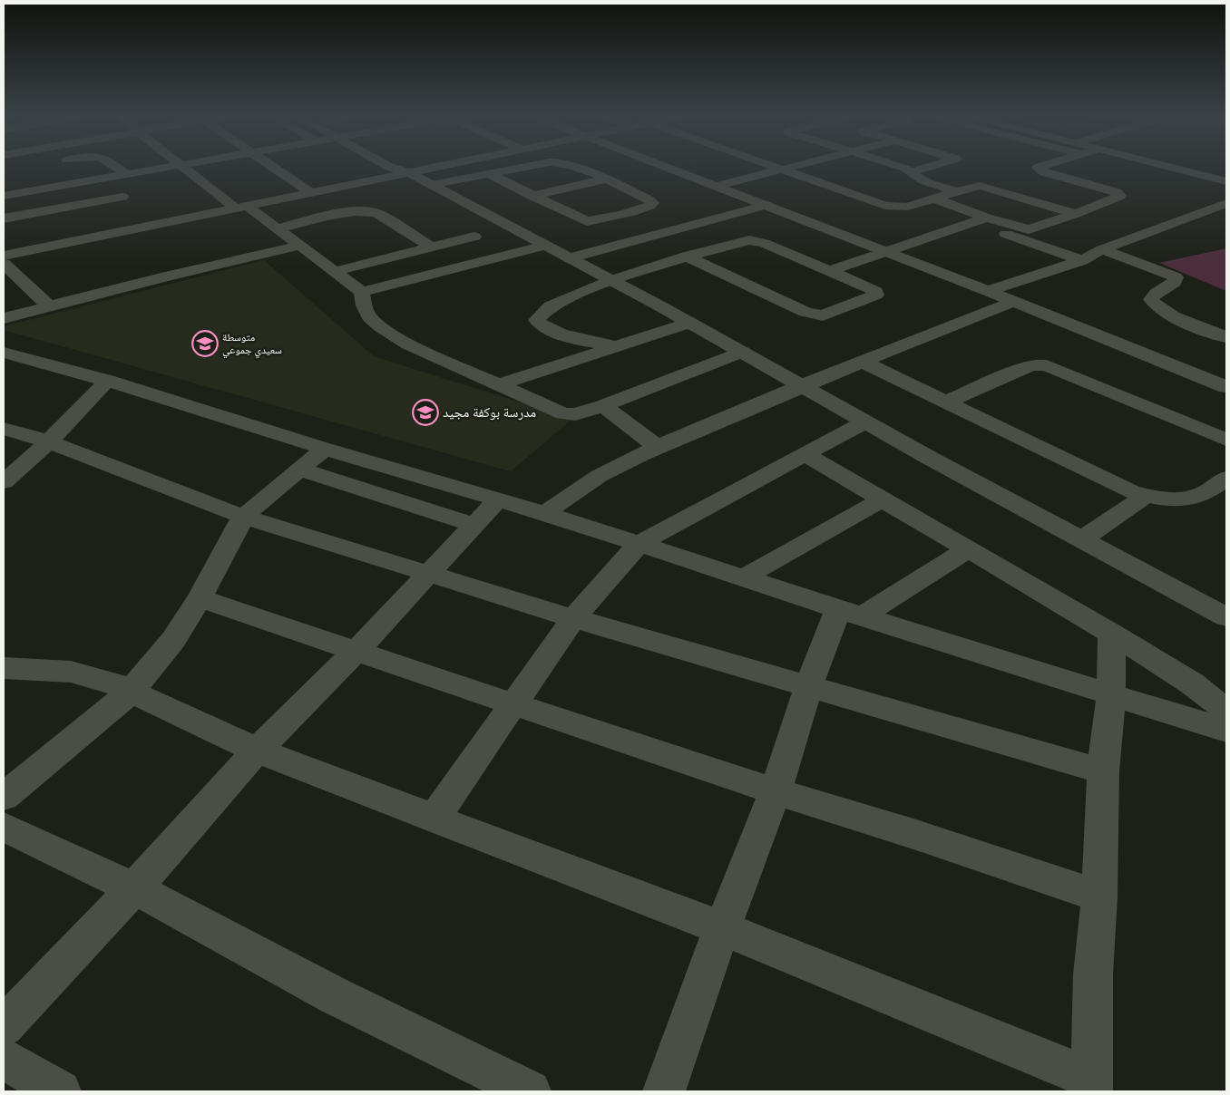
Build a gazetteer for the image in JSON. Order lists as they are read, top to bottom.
{
  "places": {
    "school or university": ["متوسطة سعيدي جموعي", "مدرسة بوكفة مجيد"]
  }
}
